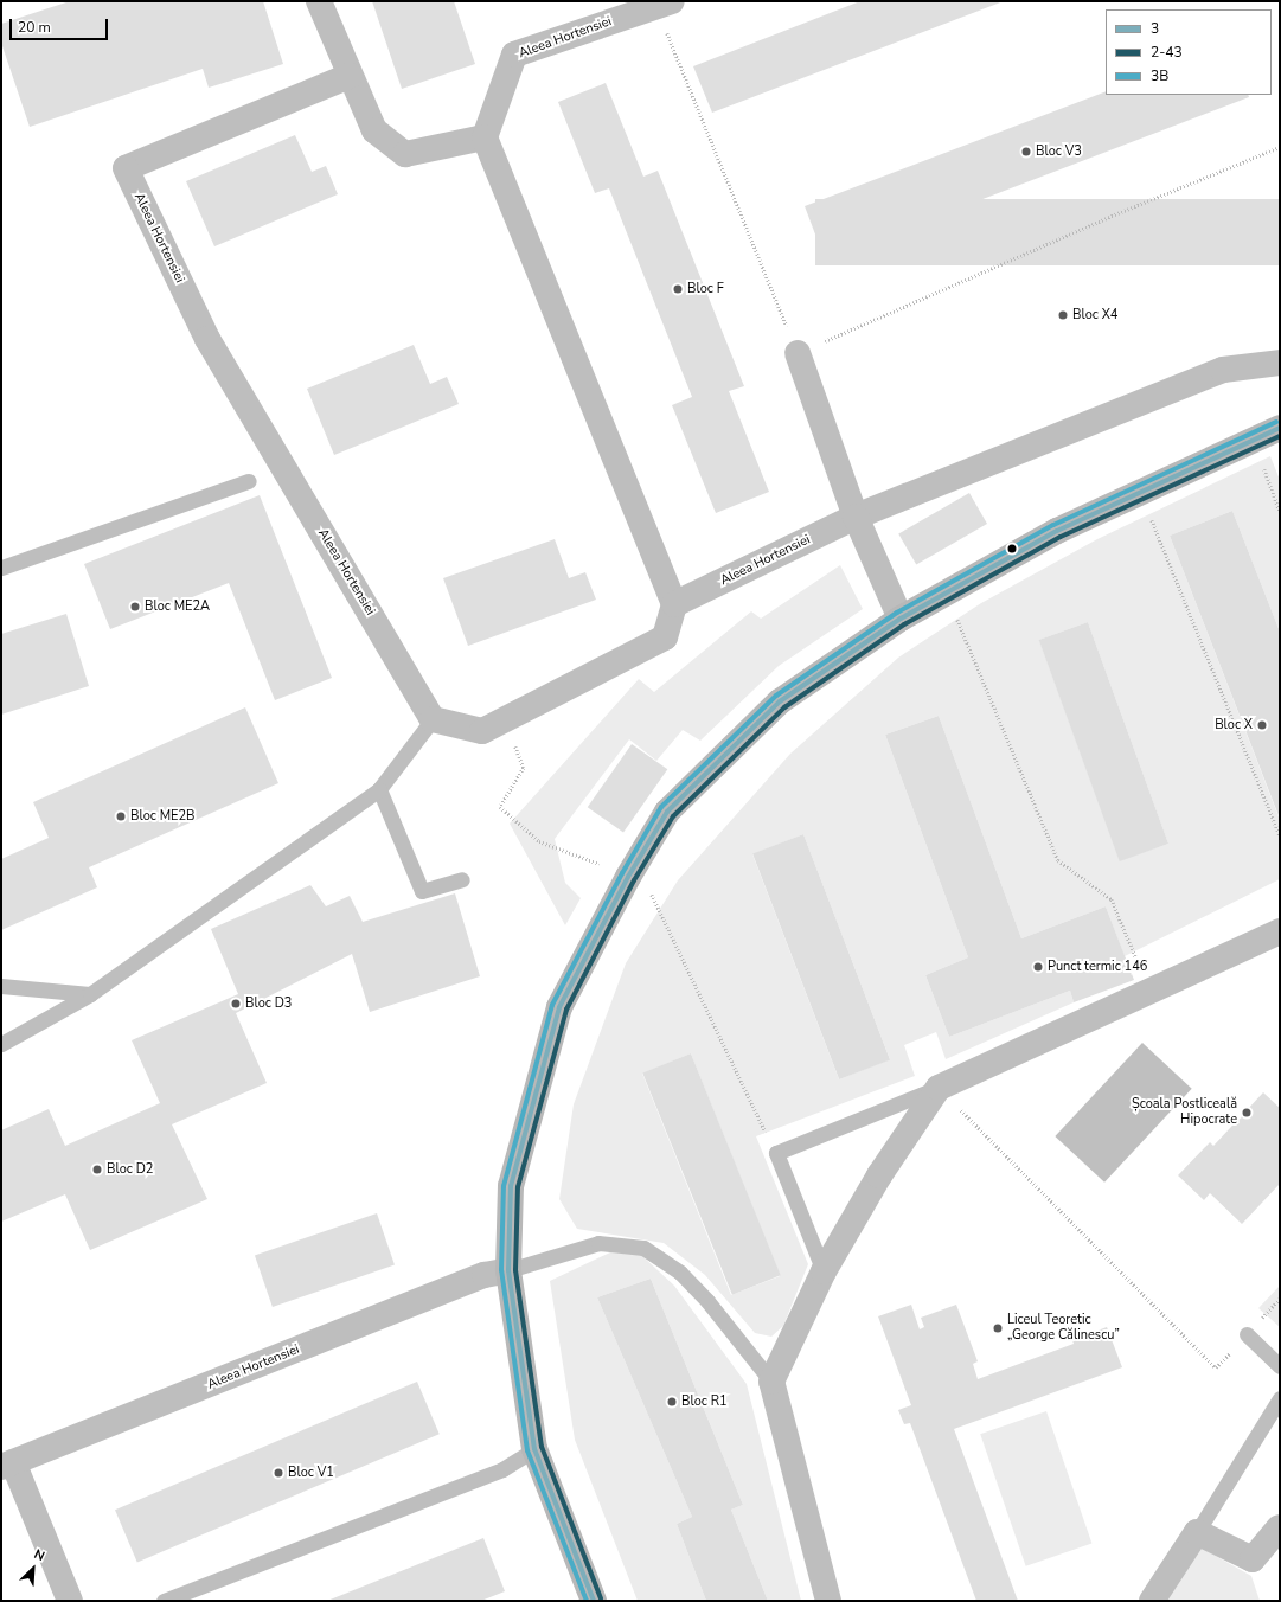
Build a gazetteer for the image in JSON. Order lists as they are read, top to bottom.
{
  "streets": {
    "street": ["Aleea Hortensiei"]
  },
  "places": [
    "Bloc V3",
    "Bloc F",
    "Bloc X4",
    "Bloc ME2A",
    "Bloc X",
    "Bloc ME2B",
    "Punct termic 146",
    "Bloc D3",
    "Școala Postliceală Hipocrate",
    "Bloc D2",
    "Liceul Teoretic „George Călinescu”",
    "Bloc R1",
    "Bloc V1"
  ],
  "lines": ["transit line 3B", "transit line 3", "transit line 2-43"],
  "legend": ["3", "2-43", "3B"],
  "scale_bar": "20 m",
  "north": "top right"
}
